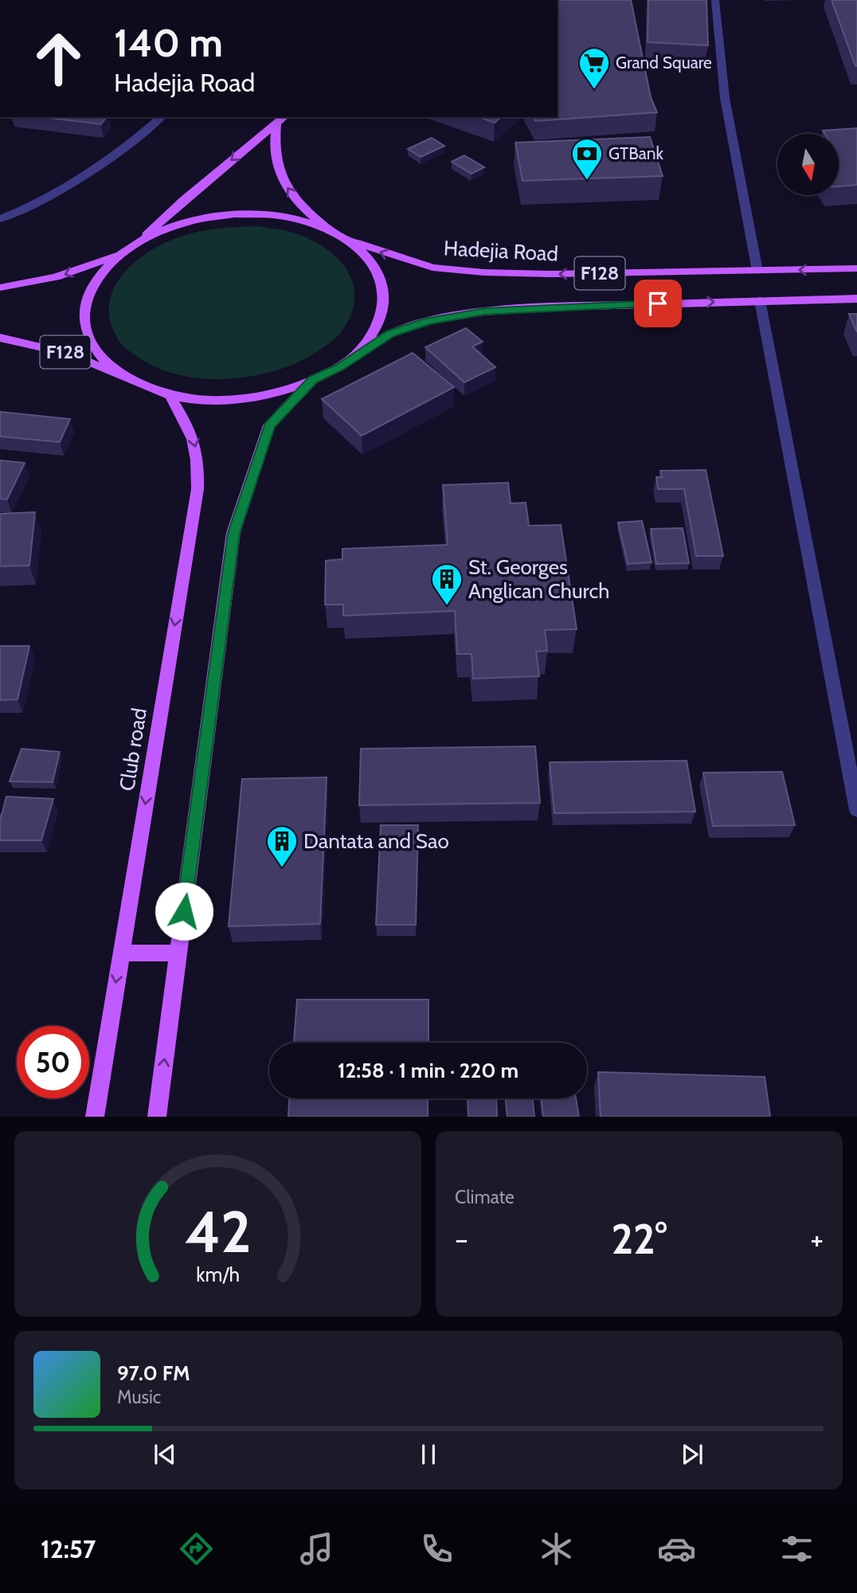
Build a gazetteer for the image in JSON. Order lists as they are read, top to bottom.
{
  "streets": {
    "main road": ["Hadejia Road", "F128", "Club road"]
  },
  "crossings": [
    ["Hadejia Road", "F128"],
    ["F128", "Club road"]
  ],
  "places": {
    "supermarket": ["Grand Square"],
    "bank": ["GTBank"],
    "building": ["St. Georges Anglican Church", "Dantata and Sao"]
  },
  "north": "bottom",
  "page": {
    "turn": ["140 m", "Hadejia Road"],
    "limit": "50",
    "trip": "12:58 · 1 min · 220 m",
    "tile": "Climate",
    "heat": ["−", "22°", "+"],
    "song": ["97.0 FM", "Music"],
    "tabs": "12:57",
    "gauge": ["42", "km/h"]
  }
}
